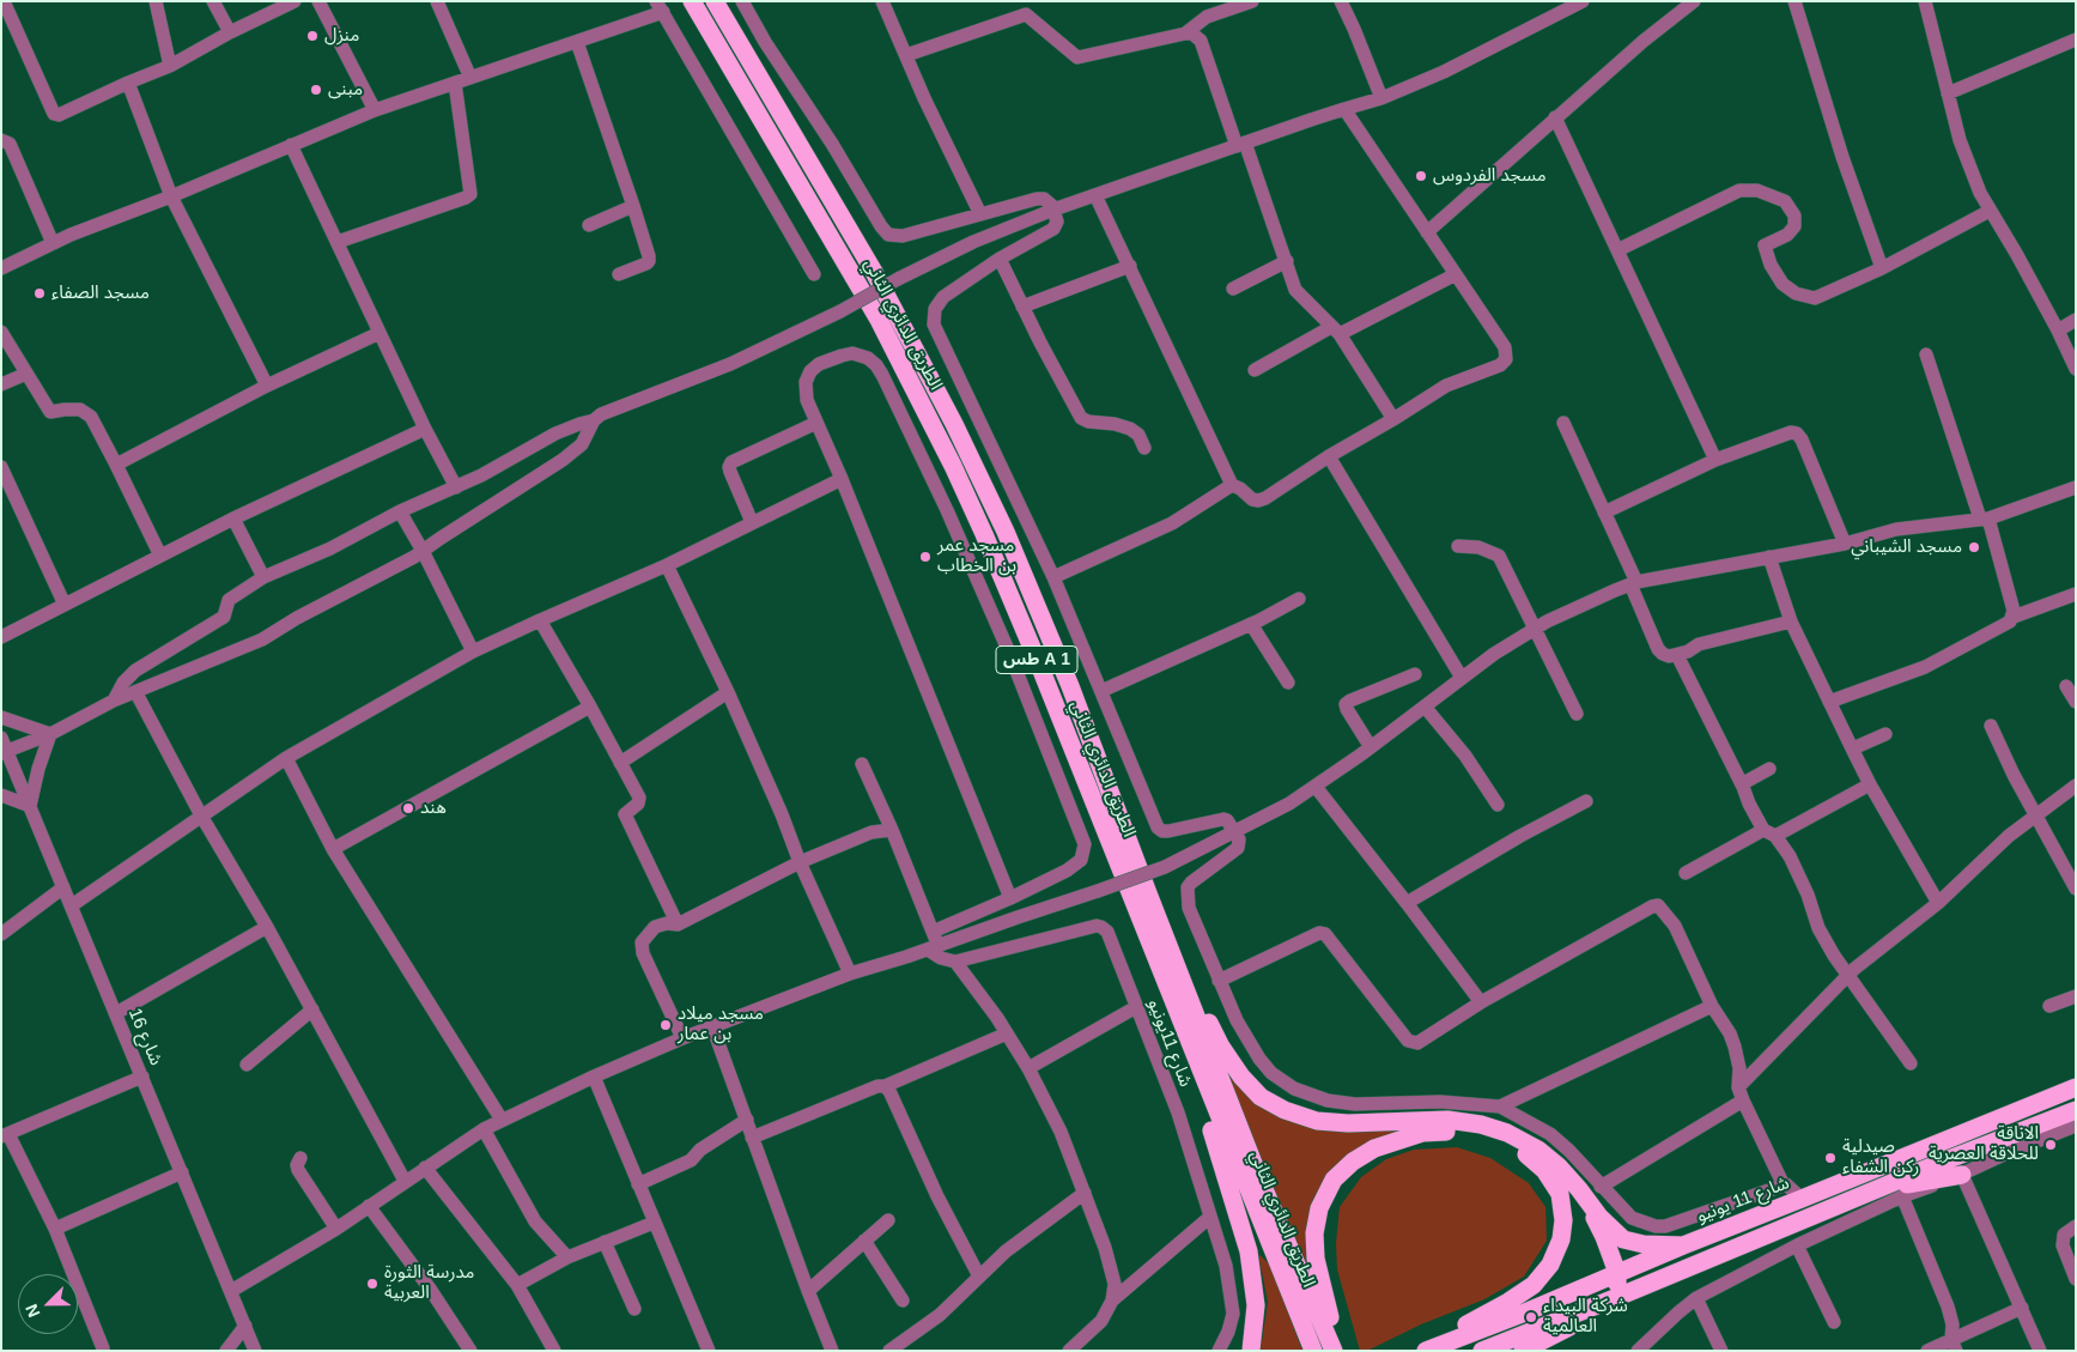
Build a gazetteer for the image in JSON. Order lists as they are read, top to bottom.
{
  "streets": {
    "highway": ["الطريق الدائري الثاني", "طس A 1", "شارع 11 يونيو"],
    "street": ["شارع 16", "شارع 11يونيو"]
  },
  "places": [
    "منزل",
    "مبنى",
    "مسجد الفردوس",
    "مسجد الصفاء",
    "مسجد الشيباني",
    "مسجد عمر بن الخطاب",
    "هند",
    "مسجد ميلاد بن عمار",
    "الاناقة للحلاقة العصرية",
    "صيدلية ركن الشفاء",
    "مدرسة الثورة العربية",
    "شركة البيداء العالمية"
  ],
  "north": "bottom left"
}
